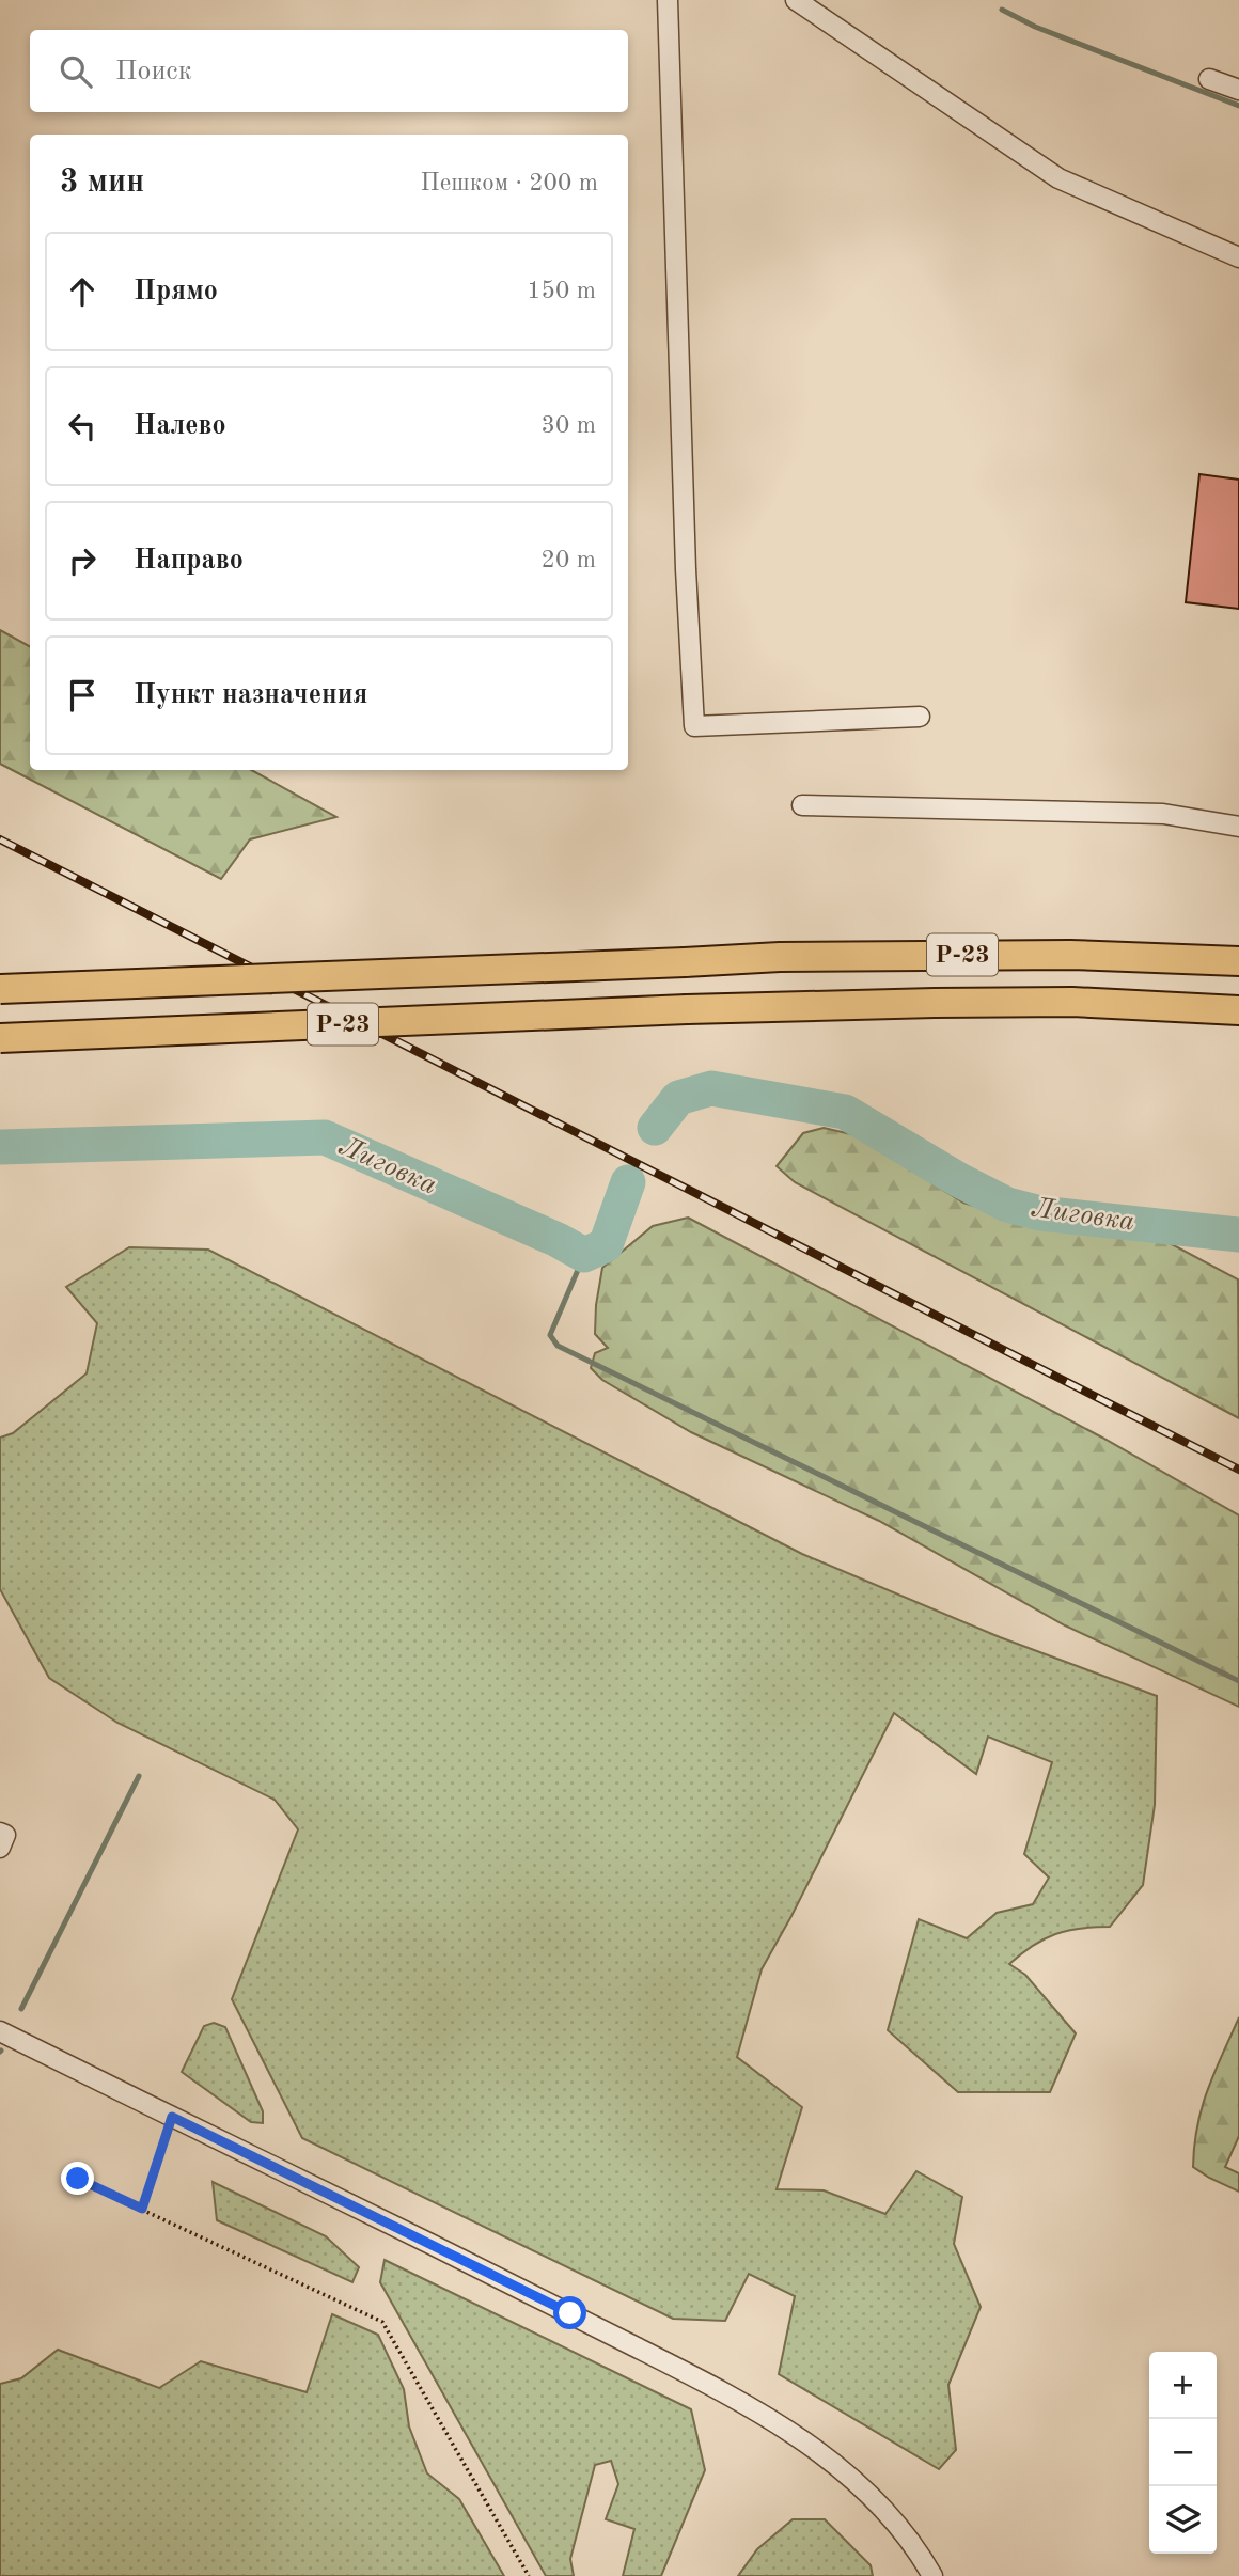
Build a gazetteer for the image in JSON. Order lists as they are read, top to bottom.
{
  "streets": {
    "highway": ["Р-23"]
  },
  "water": ["Лиговка"],
  "page": {
    "search": "Поиск",
    "heading": ["3 мин", "Пешком · 200 m"],
    "list": [
      ["Прямо", "150 m"],
      ["Налево", "30 m"],
      ["Направо", "20 m"],
      "Пункт назначения"
    ],
    "map_buttons": ["+", "−"]
  }
}
